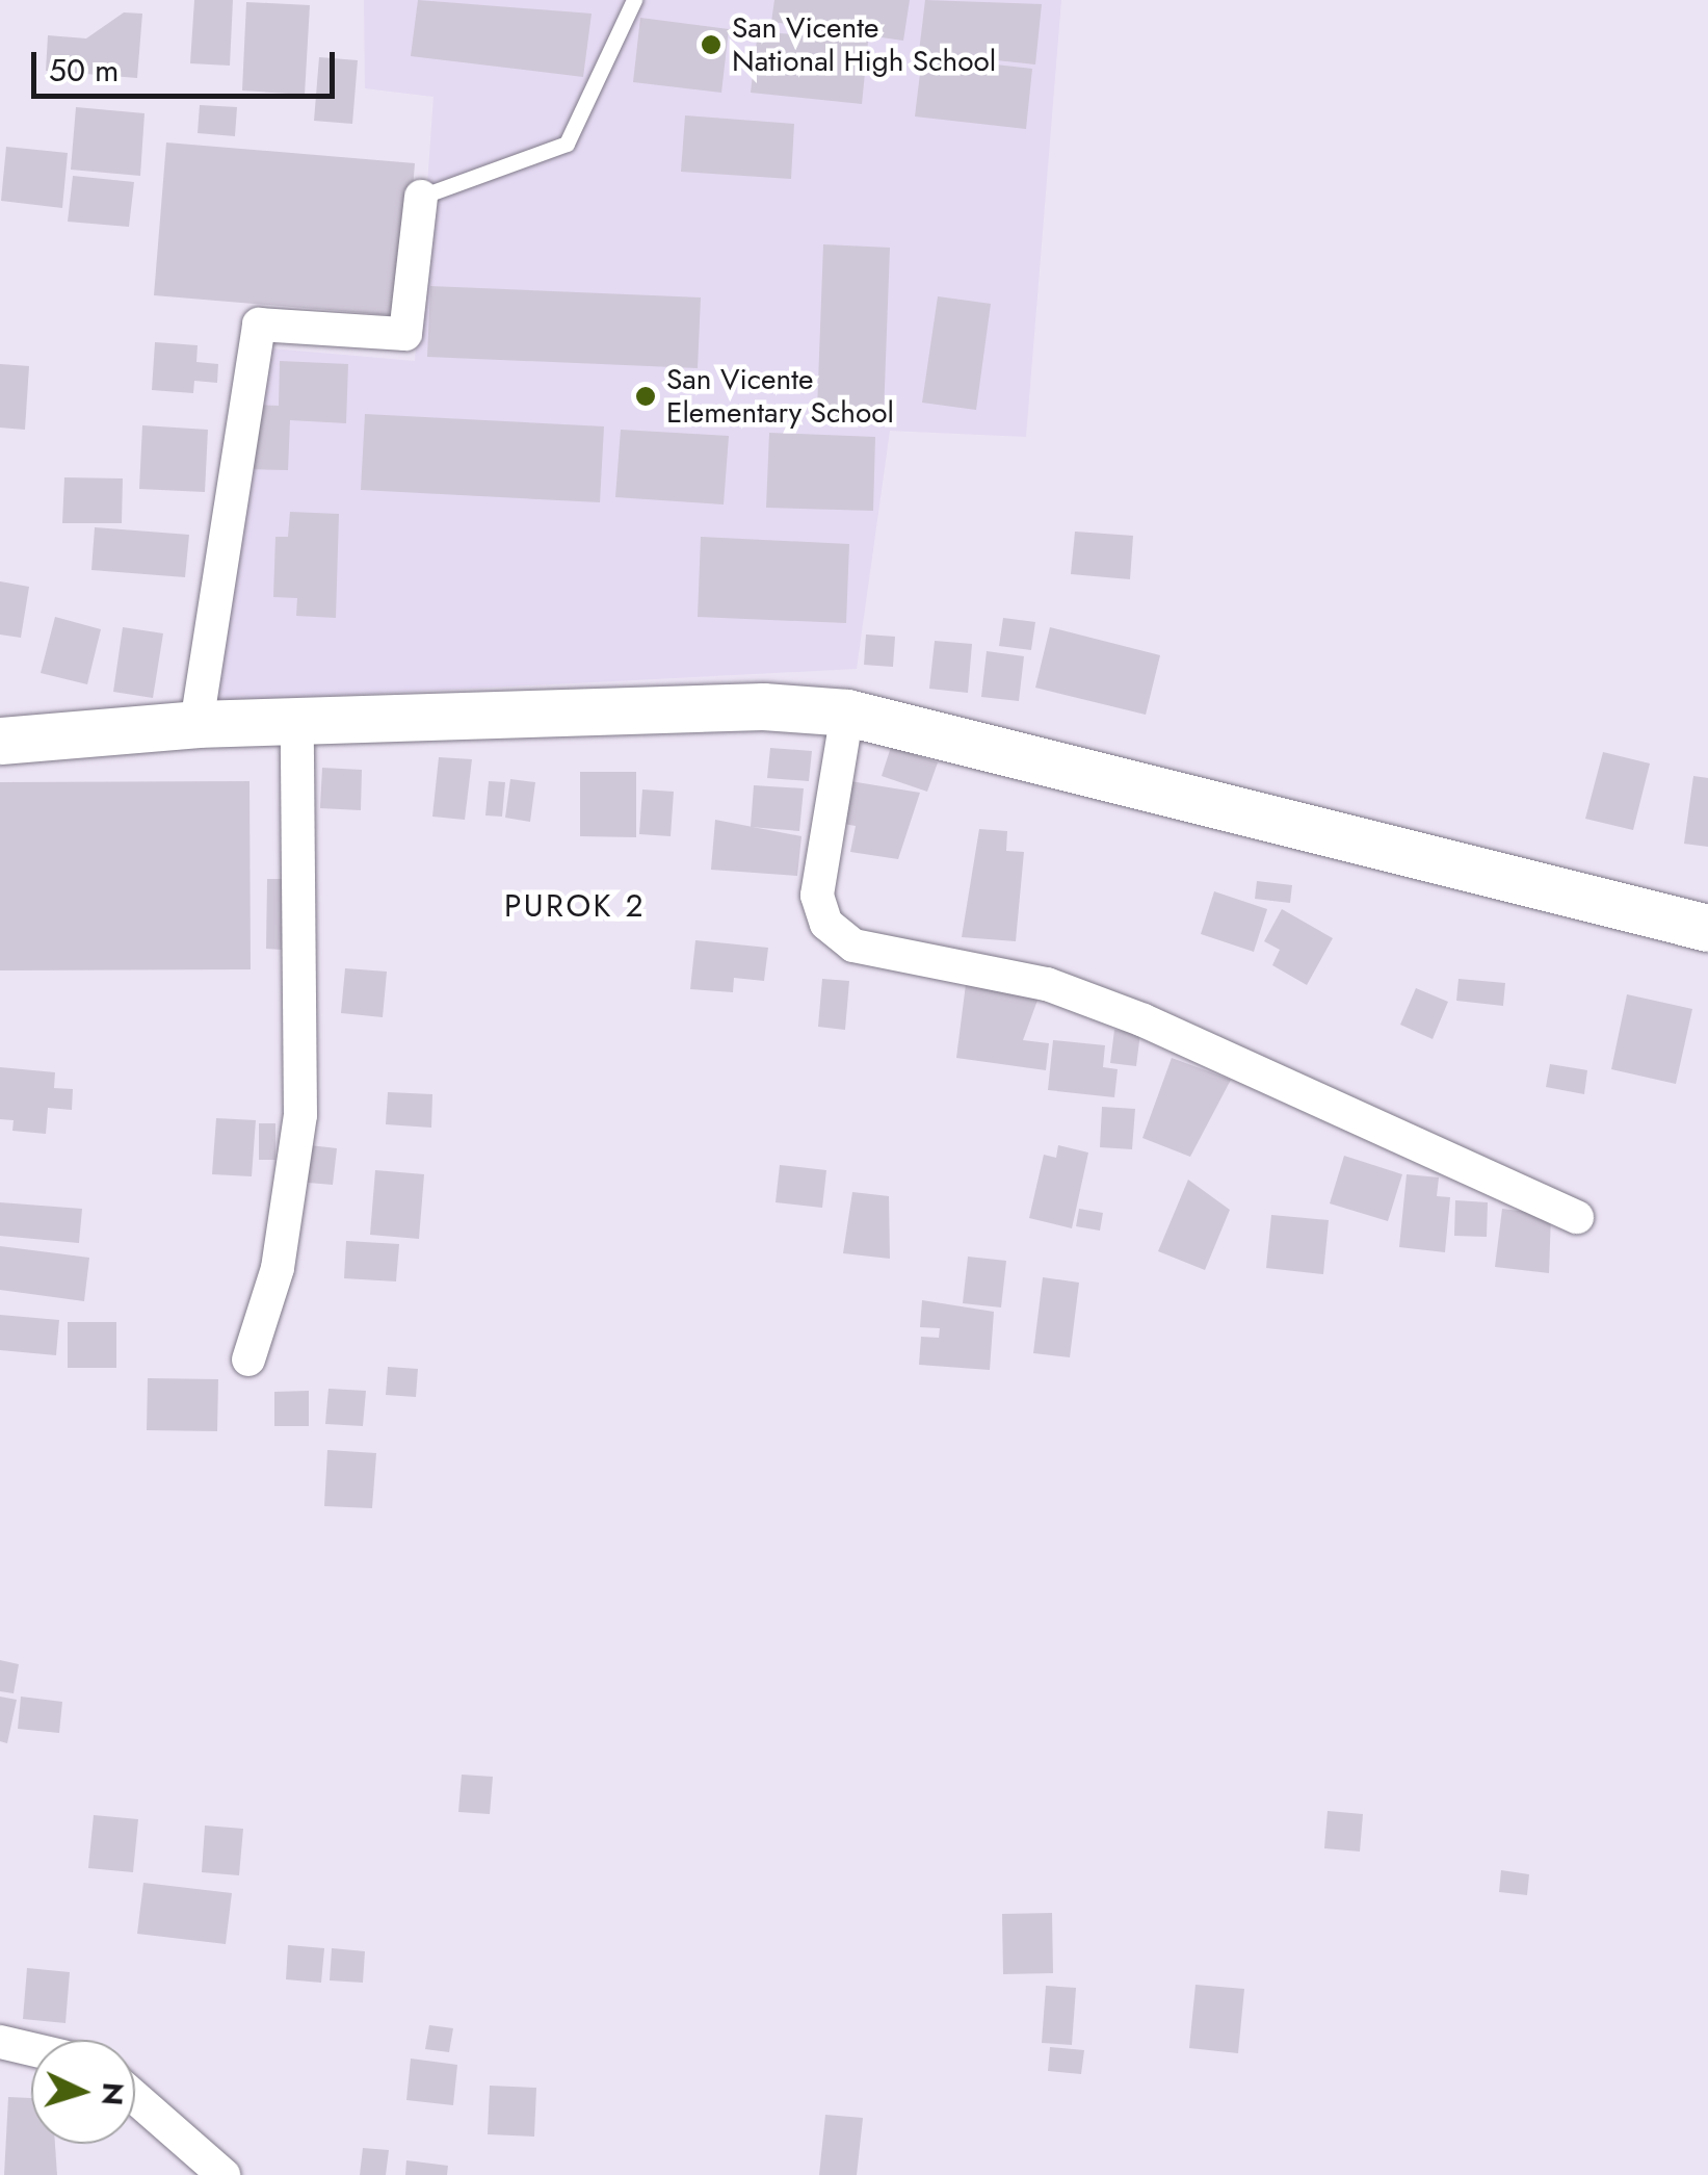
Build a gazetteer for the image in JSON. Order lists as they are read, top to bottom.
{
  "districts": ["PUROK 2"],
  "places": ["San Vicente National High School", "San Vicente Elementary School"],
  "scale_bar": "50 m",
  "north": "right"
}
